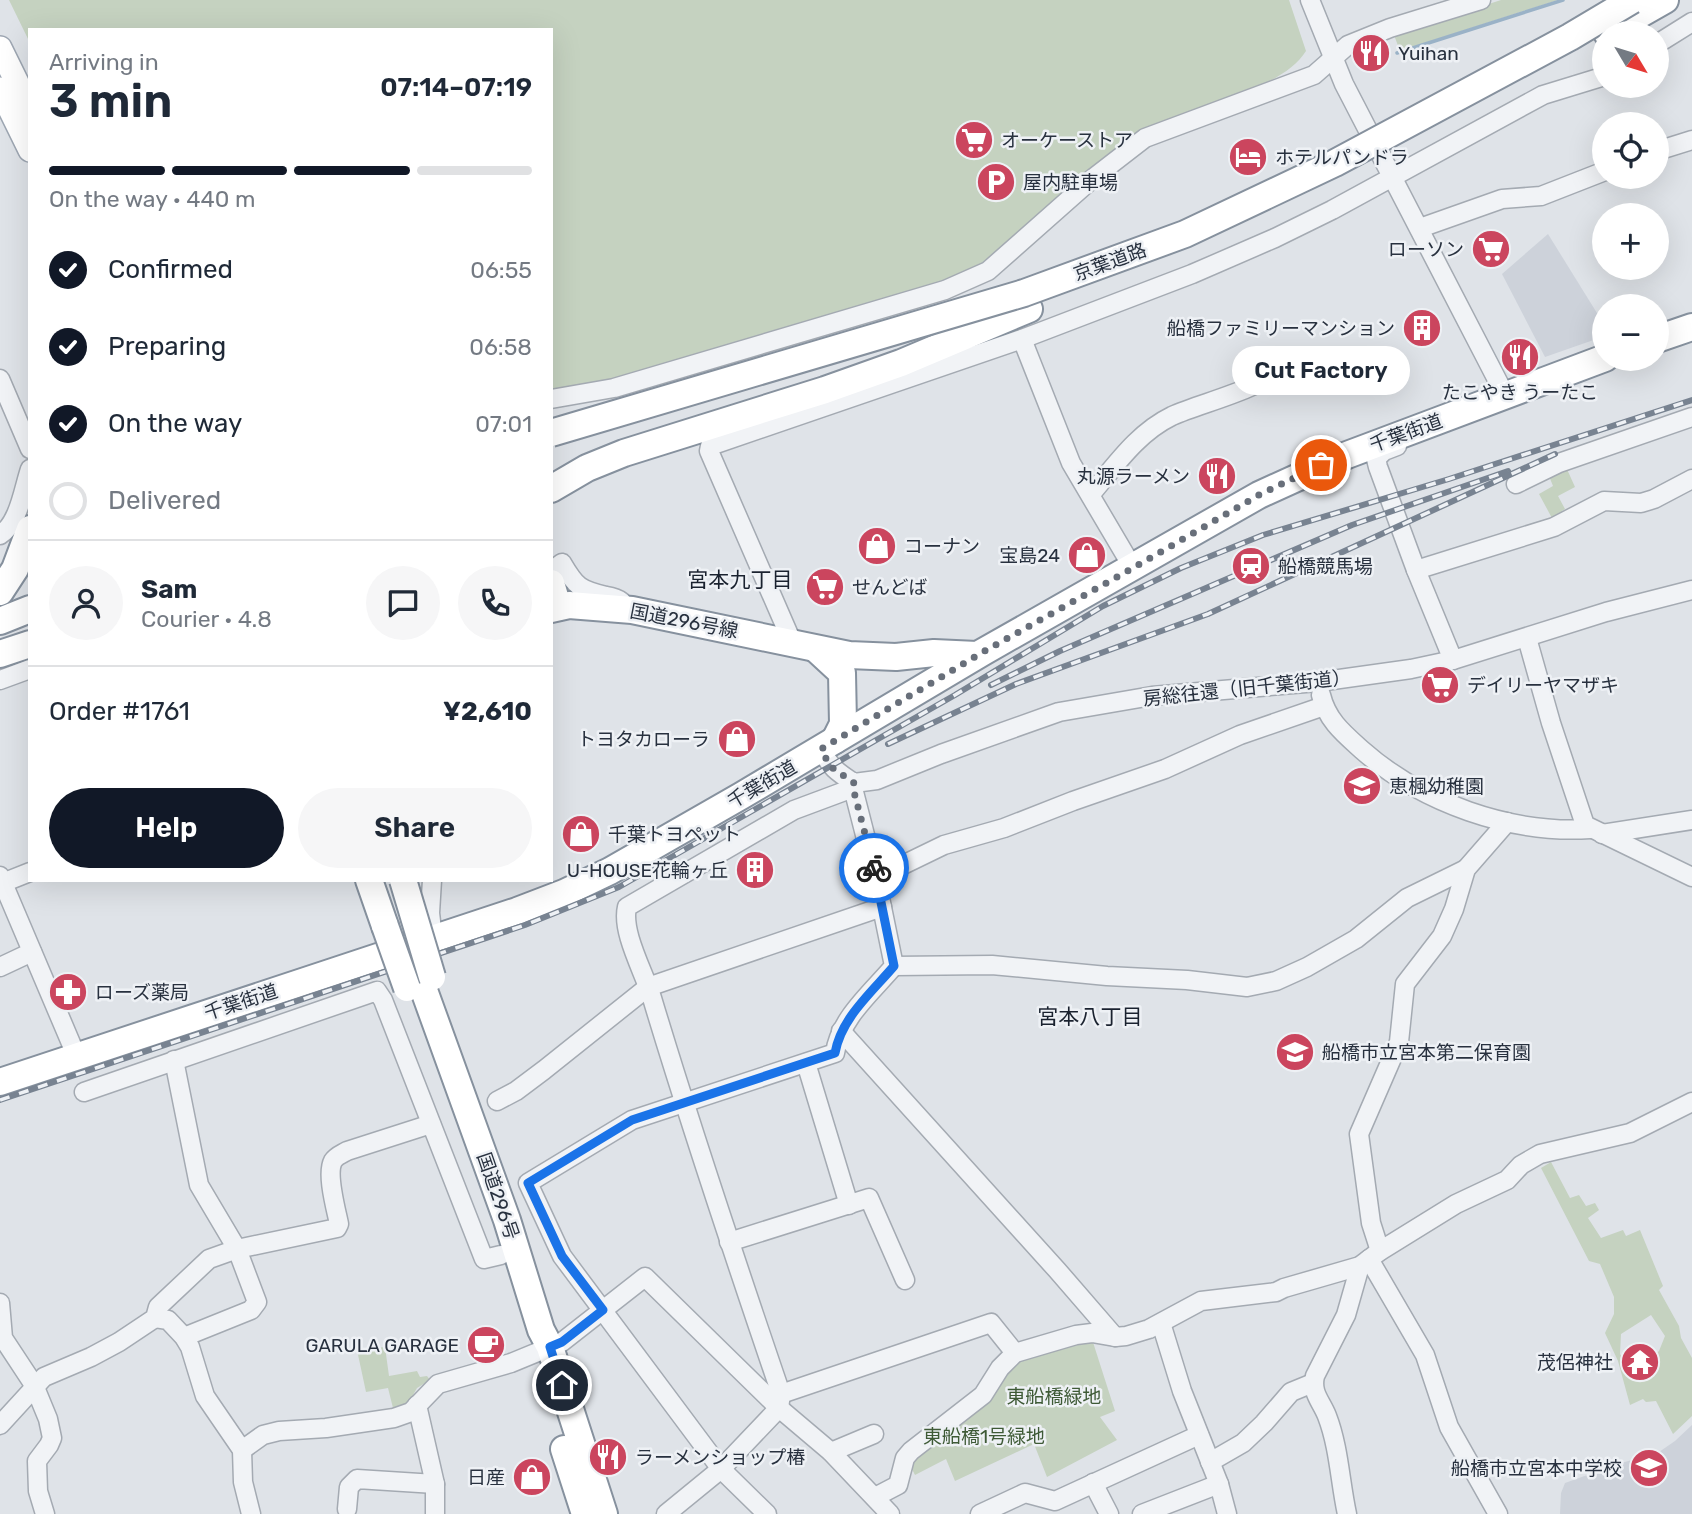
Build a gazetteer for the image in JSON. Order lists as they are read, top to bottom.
{
  "streets": {
    "highway": [
      "京葉道路",
      "千葉街道",
      "国道296号線",
      "国道296号"
    ],
    "street": ["房総往還（旧千葉街道）"]
  },
  "crossings": [
    ["千葉街道", "国道296号線"]
  ],
  "districts": ["宮本九丁目", "宮本八丁目"],
  "parks": ["東船橋緑地", "東船橋1号緑地"],
  "places": {
    "restaurant": [
      "Yuihan",
      "たこやき うーたこ",
      "丸源ラーメン",
      "ラーメンショップ椿"
    ],
    "supermarket": [
      "オーケーストア",
      "ローソン",
      "せんどば",
      "デイリーヤマザキ"
    ],
    "hotel": ["ホテルパンドラ"],
    "parking": ["屋内駐車場"],
    "building": ["船橋ファミリーマンション", "U-HOUSE花輪ヶ丘"],
    "other": ["Cut Factory"],
    "shop": [
      "コーナン",
      "宝島24",
      "トヨタカローラ",
      "千葉トヨペット",
      "日産"
    ],
    "station": ["船橋競馬場"],
    "school or university": ["恵楓幼稚園", "船橋市立宮本第二保育園", "船橋市立宮本中学校"],
    "pharmacy": ["ローズ薬局"],
    "cafe": ["GARULA GARAGE"],
    "temple": ["茂侶神社"]
  },
  "north": "bottom right",
  "page": {
    "map_buttons": ["+", "−"],
    "heading": ["3 min", "Arriving in", "07:14–07:19"],
    "panel": [
      "Sam",
      "Courier · 4.8",
      "Order #1761",
      "¥2,610"
    ],
    "bar": "On the way · 440 m",
    "list": [
      ["Confirmed", "06:55"],
      ["Preparing", "06:58"],
      ["On the way", "07:01"],
      "Delivered"
    ],
    "bubble": "Cut Factory",
    "buttons": ["Help", "Share"]
  }
}
